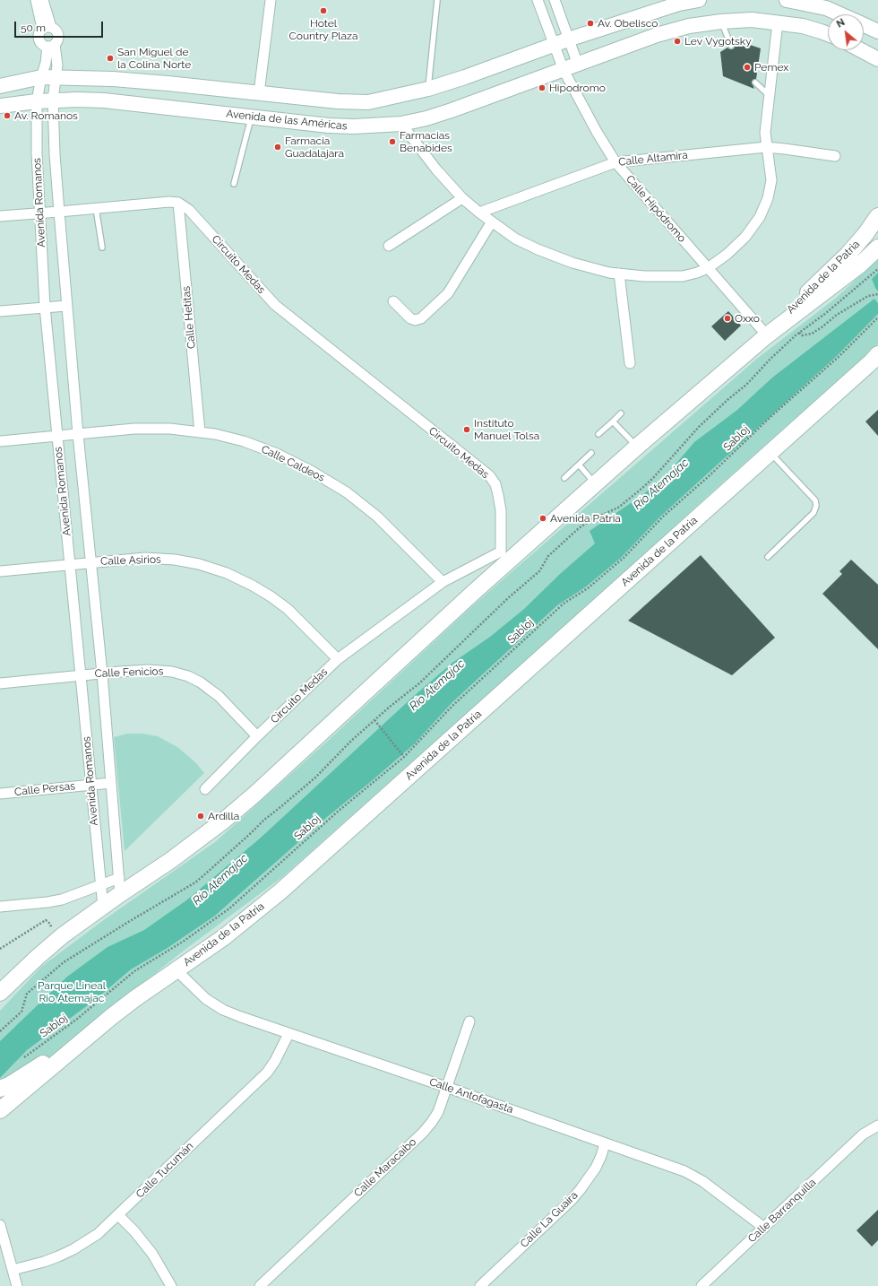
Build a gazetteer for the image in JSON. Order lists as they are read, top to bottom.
{
  "streets": {
    "main road": ["Avenida de las Américas", "Avenida de la Patria"],
    "street": [
      "Calle Altamira",
      "Avenida Romanos",
      "Calle Hipódromo",
      "Circuito Medas",
      "Calle Hetitas",
      "Calle Caldeos",
      "Calle Asirios",
      "Calle Fenicios",
      "Calle Persas",
      "Calle Antofagasta",
      "Calle Maracaibo",
      "Calle Tucumán",
      "Calle Barranquilla",
      "Calle La Guaira"
    ],
    "path": ["Sabloj"]
  },
  "crossings": [
    ["Avenida de las Américas", "Avenida Romanos"],
    ["Avenida de las Américas", "Calle Hipódromo"],
    ["Calle Altamira", "Calle Hipódromo"],
    ["Avenida Romanos", "Avenida de la Patria"],
    ["Avenida Romanos", "Calle Caldeos"],
    ["Avenida Romanos", "Calle Asirios"],
    ["Avenida Romanos", "Calle Fenicios"],
    ["Avenida Romanos", "Calle Persas"],
    ["Calle Hipódromo", "Avenida de la Patria"],
    ["Circuito Medas", "Avenida de la Patria"],
    ["Circuito Medas", "Calle Hetitas"],
    ["Circuito Medas", "Calle Caldeos"],
    ["Circuito Medas", "Calle Asirios"],
    ["Circuito Medas", "Calle Fenicios"],
    ["Avenida de la Patria", "Calle Antofagasta"],
    ["Calle Hetitas", "Calle Caldeos"],
    ["Calle Antofagasta", "Calle Maracaibo"],
    ["Calle Antofagasta", "Calle Tucumán"],
    ["Calle Antofagasta", "Calle Barranquilla"],
    ["Calle Antofagasta", "Calle La Guaira"]
  ],
  "water": ["Río Atemajac"],
  "parks": ["Parque Lineal Rio Atemajac"],
  "places": [
    "Hotel Country Plaza",
    "Av. Obelisco",
    "Lev Vygotsky",
    "San Miguel de la Colina Norte",
    "Pemex",
    "Hipodromo",
    "Av. Romanos",
    "Farmacias Benabides",
    "Farmacia Guadalajara",
    "Oxxo",
    "Instituto Manuel Tolsa",
    "Avenida Patria",
    "Ardilla"
  ],
  "scale_bar": "50 m",
  "north": "top left"
}
